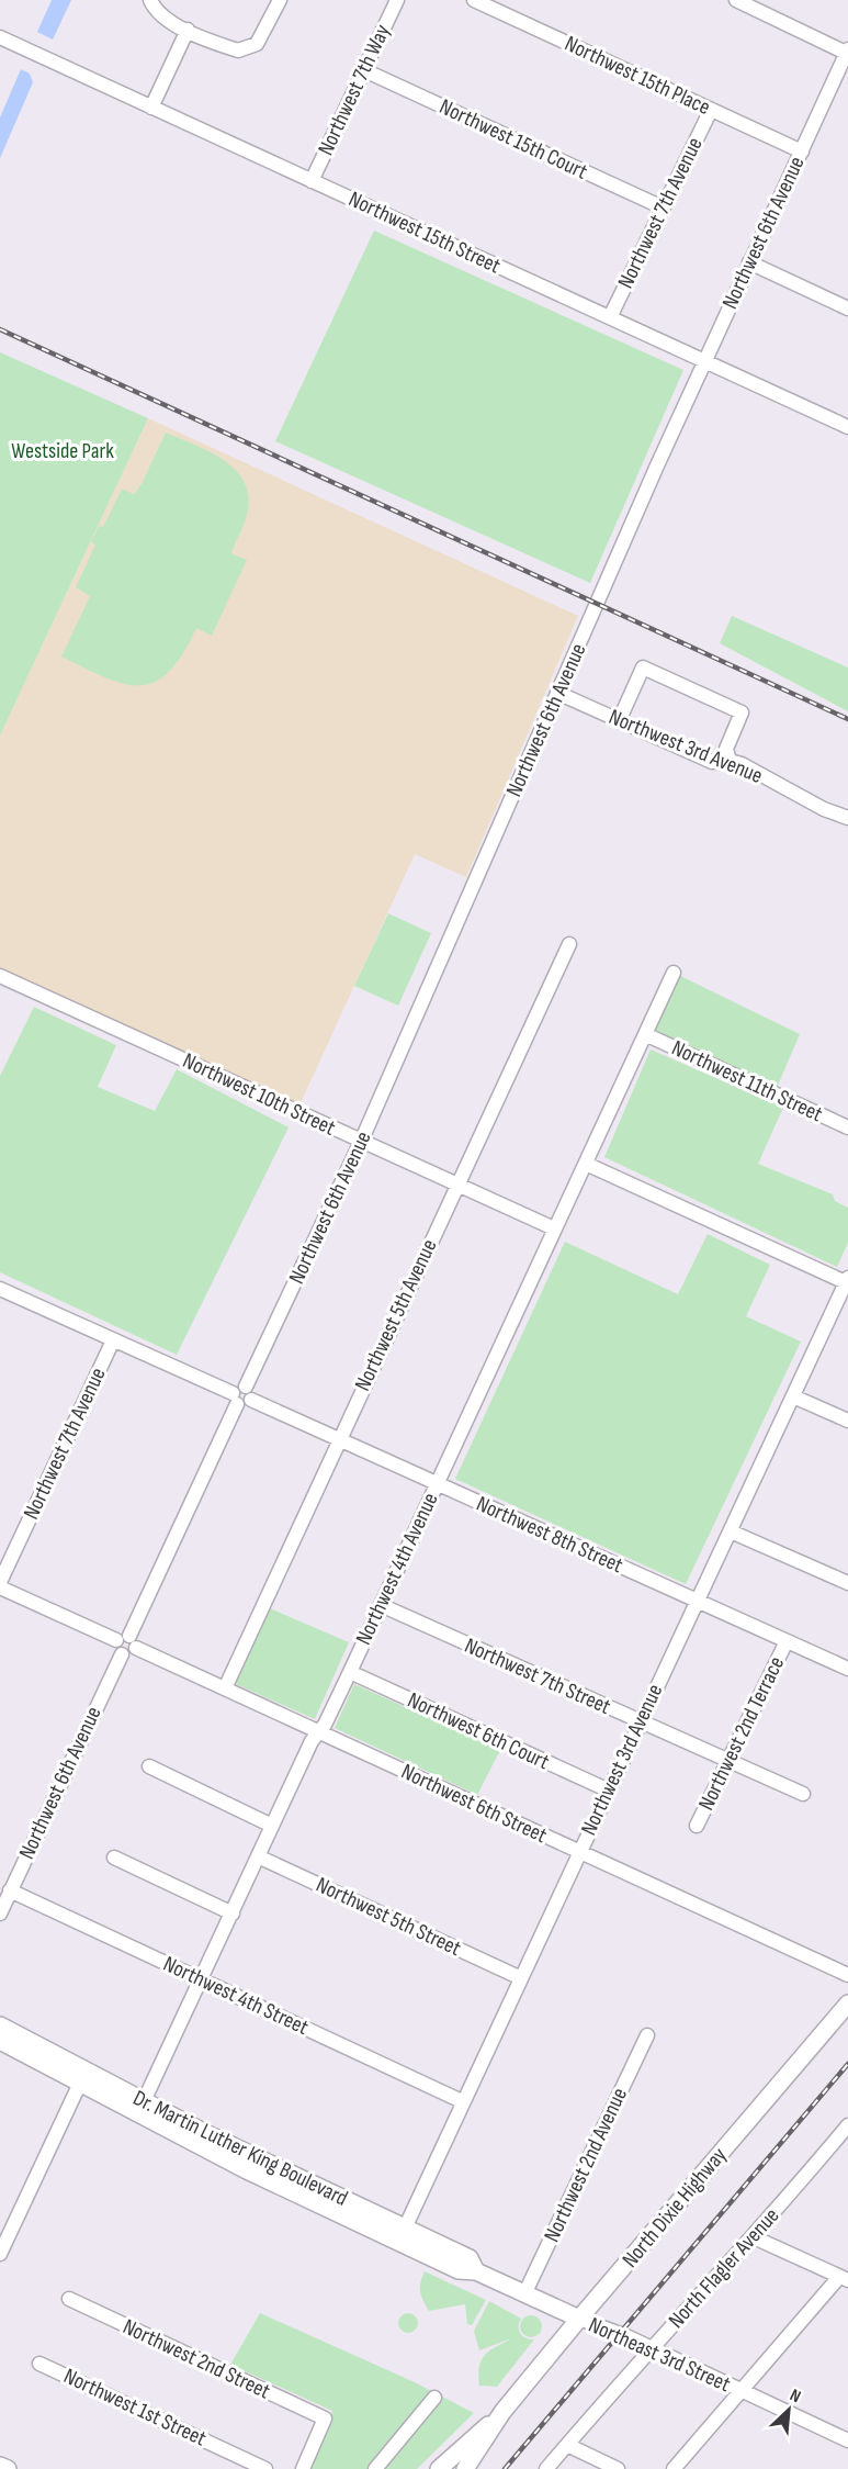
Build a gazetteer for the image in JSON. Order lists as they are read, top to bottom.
{
  "streets": {
    "main road": ["Dr. Martin Luther King Boulevard", "North Dixie Highway"],
    "street": [
      "Northwest 15th Place",
      "Northwest 7th Way",
      "Northwest 15th Court",
      "Northwest 7th Avenue",
      "Northwest 15th Street",
      "Northwest 6th Avenue",
      "Northwest 3rd Avenue",
      "Northwest 11th Street",
      "Northwest 10th Street",
      "Northwest 5th Avenue",
      "Northwest 8th Street",
      "Northwest 4th Avenue",
      "Northwest 7th Street",
      "Northwest 6th Court",
      "Northwest 2nd Terrace",
      "Northwest 6th Street",
      "Northwest 5th Street",
      "Northwest 4th Street",
      "Northwest 2nd Avenue",
      "North Flagler Avenue",
      "Northeast 3rd Street",
      "Northwest 2nd Street",
      "Northwest 1st Street"
    ]
  },
  "crossings": [
    ["Northwest 15th Place", "Northwest 7th Avenue"],
    ["Northwest 15th Place", "Northwest 6th Avenue"],
    ["Northwest 7th Way", "Northwest 15th Court"],
    ["Northwest 7th Way", "Northwest 15th Street"],
    ["Northwest 15th Court", "Northwest 7th Avenue"],
    ["Northwest 7th Avenue", "Northwest 15th Street"],
    ["Northwest 15th Street", "Northwest 6th Avenue"],
    ["Northwest 6th Avenue", "Northwest 3rd Avenue"],
    ["Northwest 6th Avenue", "Northwest 10th Street"],
    ["Northwest 6th Avenue", "Northwest 8th Street"],
    ["Northwest 6th Avenue", "Northwest 6th Street"],
    ["Northwest 6th Avenue", "Northwest 4th Street"],
    ["Northwest 3rd Avenue", "Northwest 8th Street"],
    ["Northwest 3rd Avenue", "Northwest 7th Street"],
    ["Northwest 3rd Avenue", "Northwest 6th Court"],
    ["Northwest 3rd Avenue", "Northwest 6th Street"],
    ["Northwest 3rd Avenue", "Northwest 5th Street"],
    ["Northwest 3rd Avenue", "Northwest 4th Street"],
    ["Northwest 3rd Avenue", "Dr. Martin Luther King Boulevard"],
    ["Northwest 11th Street", "Northwest 4th Avenue"],
    ["Northwest 10th Street", "Northwest 5th Avenue"],
    ["Northwest 10th Street", "Northwest 4th Avenue"],
    ["Northwest 5th Avenue", "Northwest 8th Street"],
    ["Northwest 5th Avenue", "Northwest 6th Street"],
    ["Northwest 8th Street", "Northwest 4th Avenue"],
    ["Northwest 8th Street", "Northwest 2nd Terrace"],
    ["Northwest 4th Avenue", "Northwest 7th Street"],
    ["Northwest 4th Avenue", "Northwest 6th Court"],
    ["Northwest 4th Avenue", "Northwest 6th Street"],
    ["Northwest 4th Avenue", "Northwest 5th Street"],
    ["Northwest 4th Avenue", "Northwest 4th Street"],
    ["Northwest 4th Avenue", "Dr. Martin Luther King Boulevard"],
    ["Northwest 7th Street", "Northwest 2nd Terrace"],
    ["Dr. Martin Luther King Boulevard", "Northwest 2nd Avenue"],
    ["Dr. Martin Luther King Boulevard", "North Dixie Highway"],
    ["Dr. Martin Luther King Boulevard", "Northeast 3rd Street"],
    ["North Dixie Highway", "Northeast 3rd Street"],
    ["North Flagler Avenue", "Northeast 3rd Street"]
  ],
  "parks": ["Westside Park"],
  "north": "top right"
}
